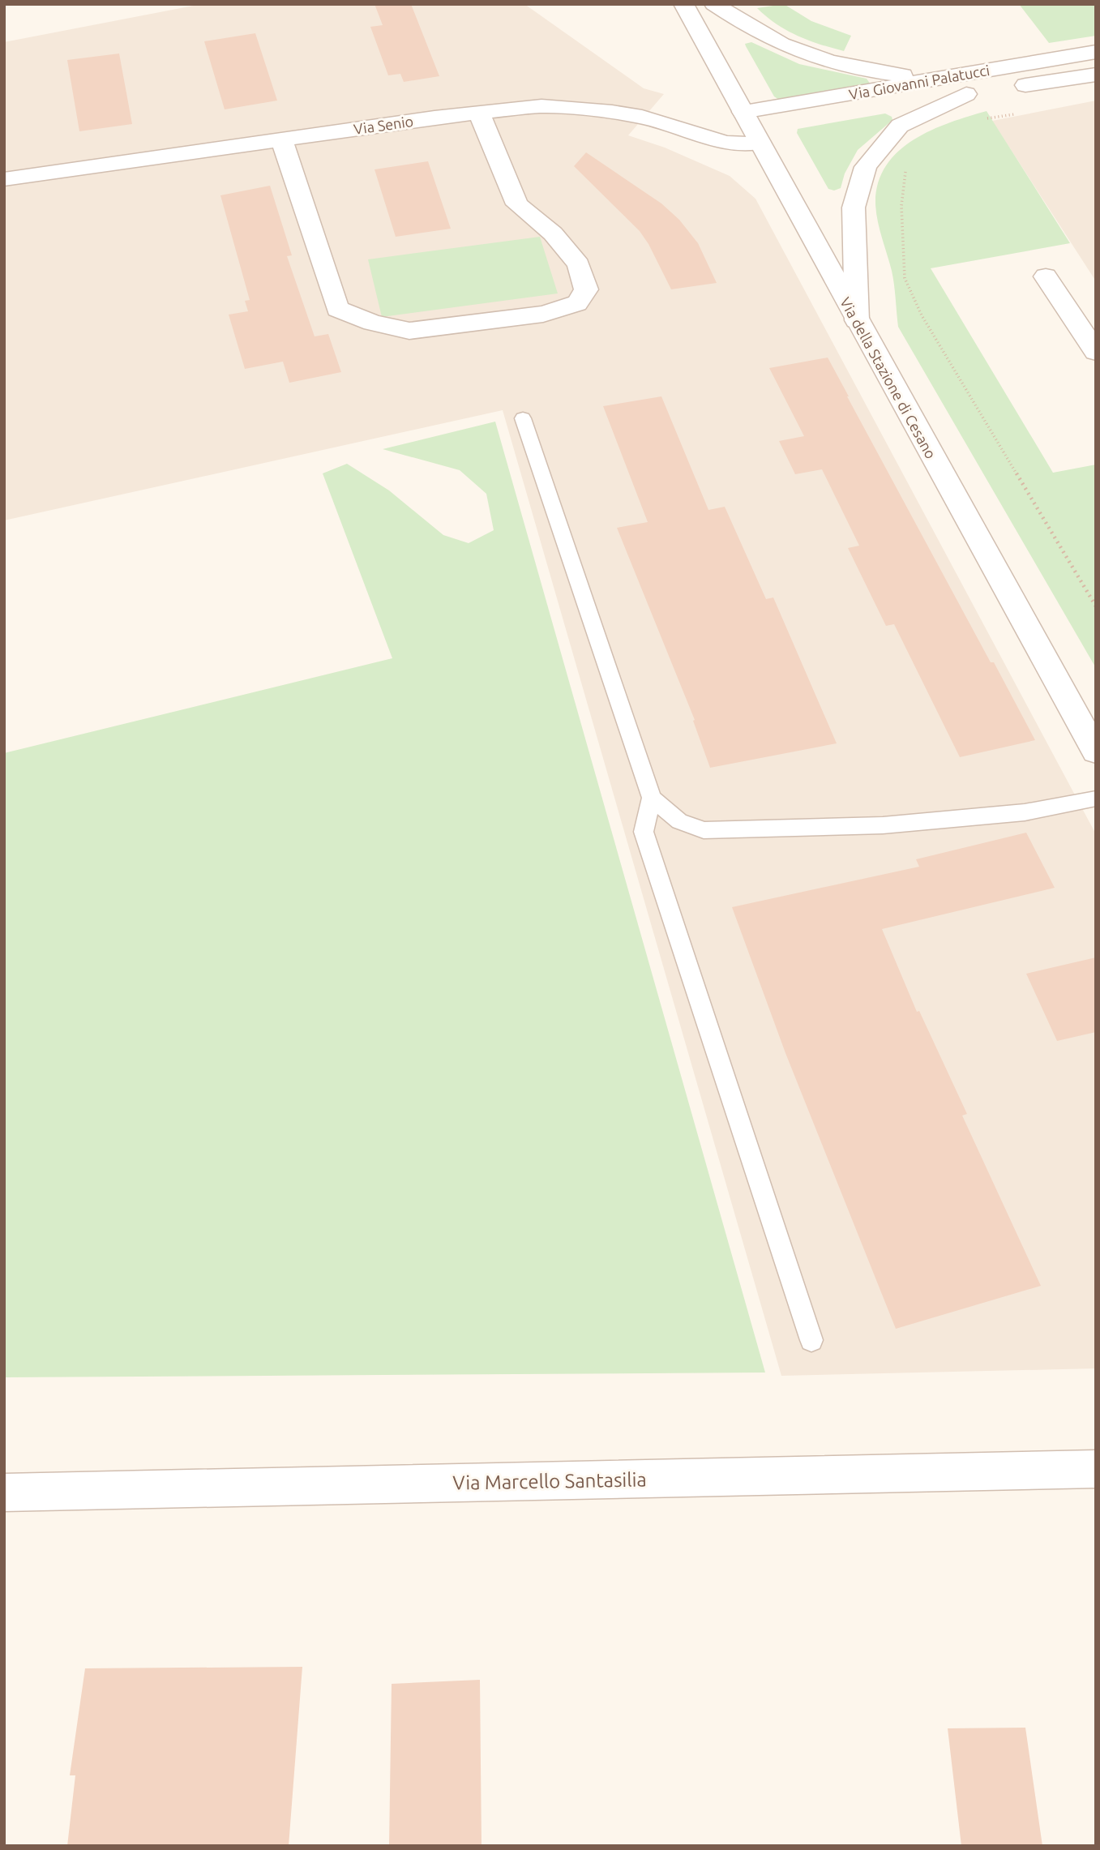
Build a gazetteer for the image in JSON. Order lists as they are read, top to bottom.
{
  "streets": {
    "street": [
      "Via Giovanni Palatucci",
      "Via Senio",
      "Via della Stazione di Cesano",
      "Via Marcello Santasilia"
    ]
  },
  "crossings": [
    ["Via Giovanni Palatucci", "Via Senio"],
    ["Via Giovanni Palatucci", "Via della Stazione di Cesano"],
    ["Via Senio", "Via della Stazione di Cesano"]
  ]
}
